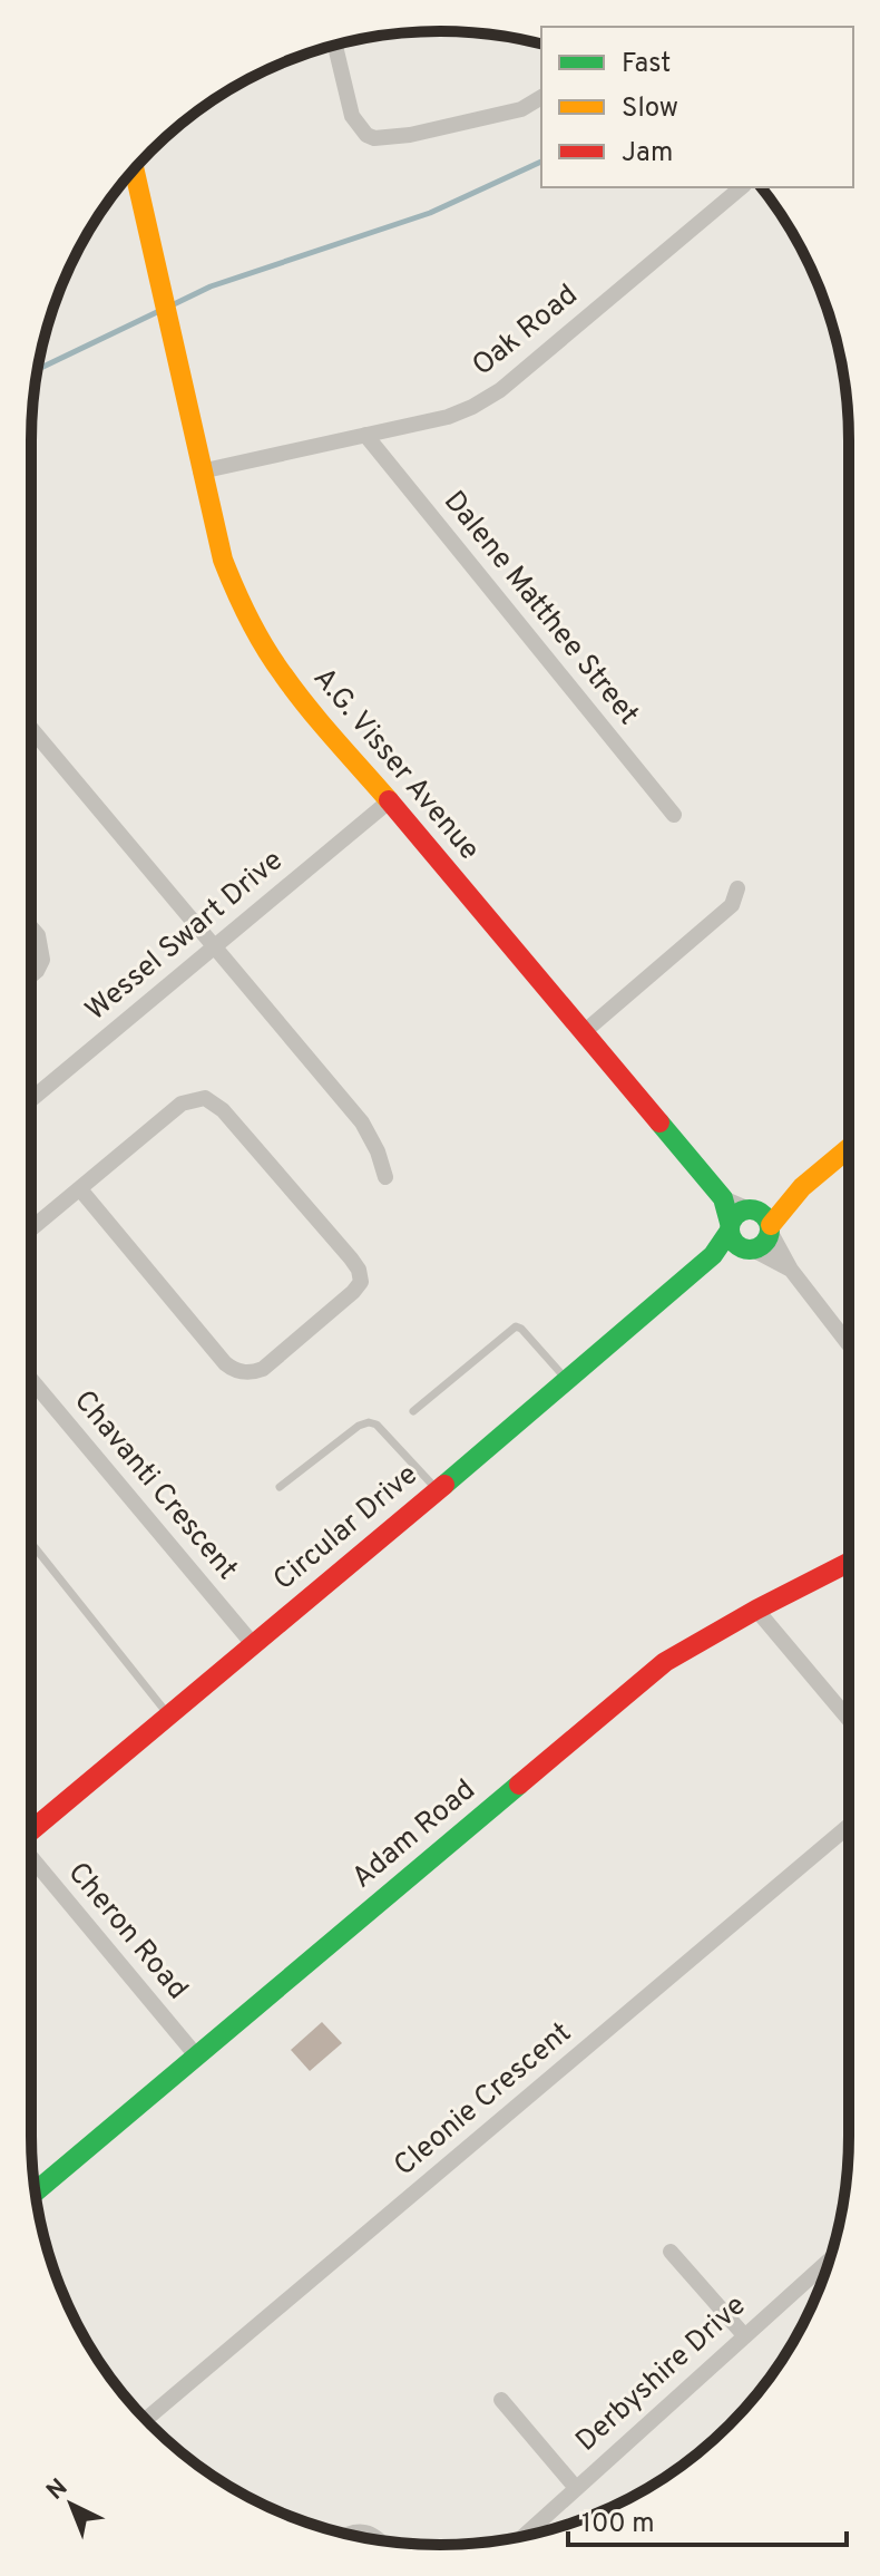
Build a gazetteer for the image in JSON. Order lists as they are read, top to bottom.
{
  "streets": {
    "street": [
      "Oak Road",
      "Dalene Matthee Street",
      "A.G. Visser Avenue",
      "Wessel Swart Drive",
      "Chavanti Crescent",
      "Circular Drive",
      "Adam Road",
      "Cheron Road",
      "Cleonie Crescent",
      "Derbyshire Drive"
    ]
  },
  "crossings": [
    ["Oak Road", "Dalene Matthee Street"],
    ["Oak Road", "A.G. Visser Avenue"],
    ["A.G. Visser Avenue", "Wessel Swart Drive"],
    ["A.G. Visser Avenue", "Circular Drive"],
    ["Chavanti Crescent", "Circular Drive"],
    ["Adam Road", "Cheron Road"]
  ],
  "legend": ["Fast", "Slow", "Jam"],
  "scale_bar": "100 m",
  "north": "top left"
}
